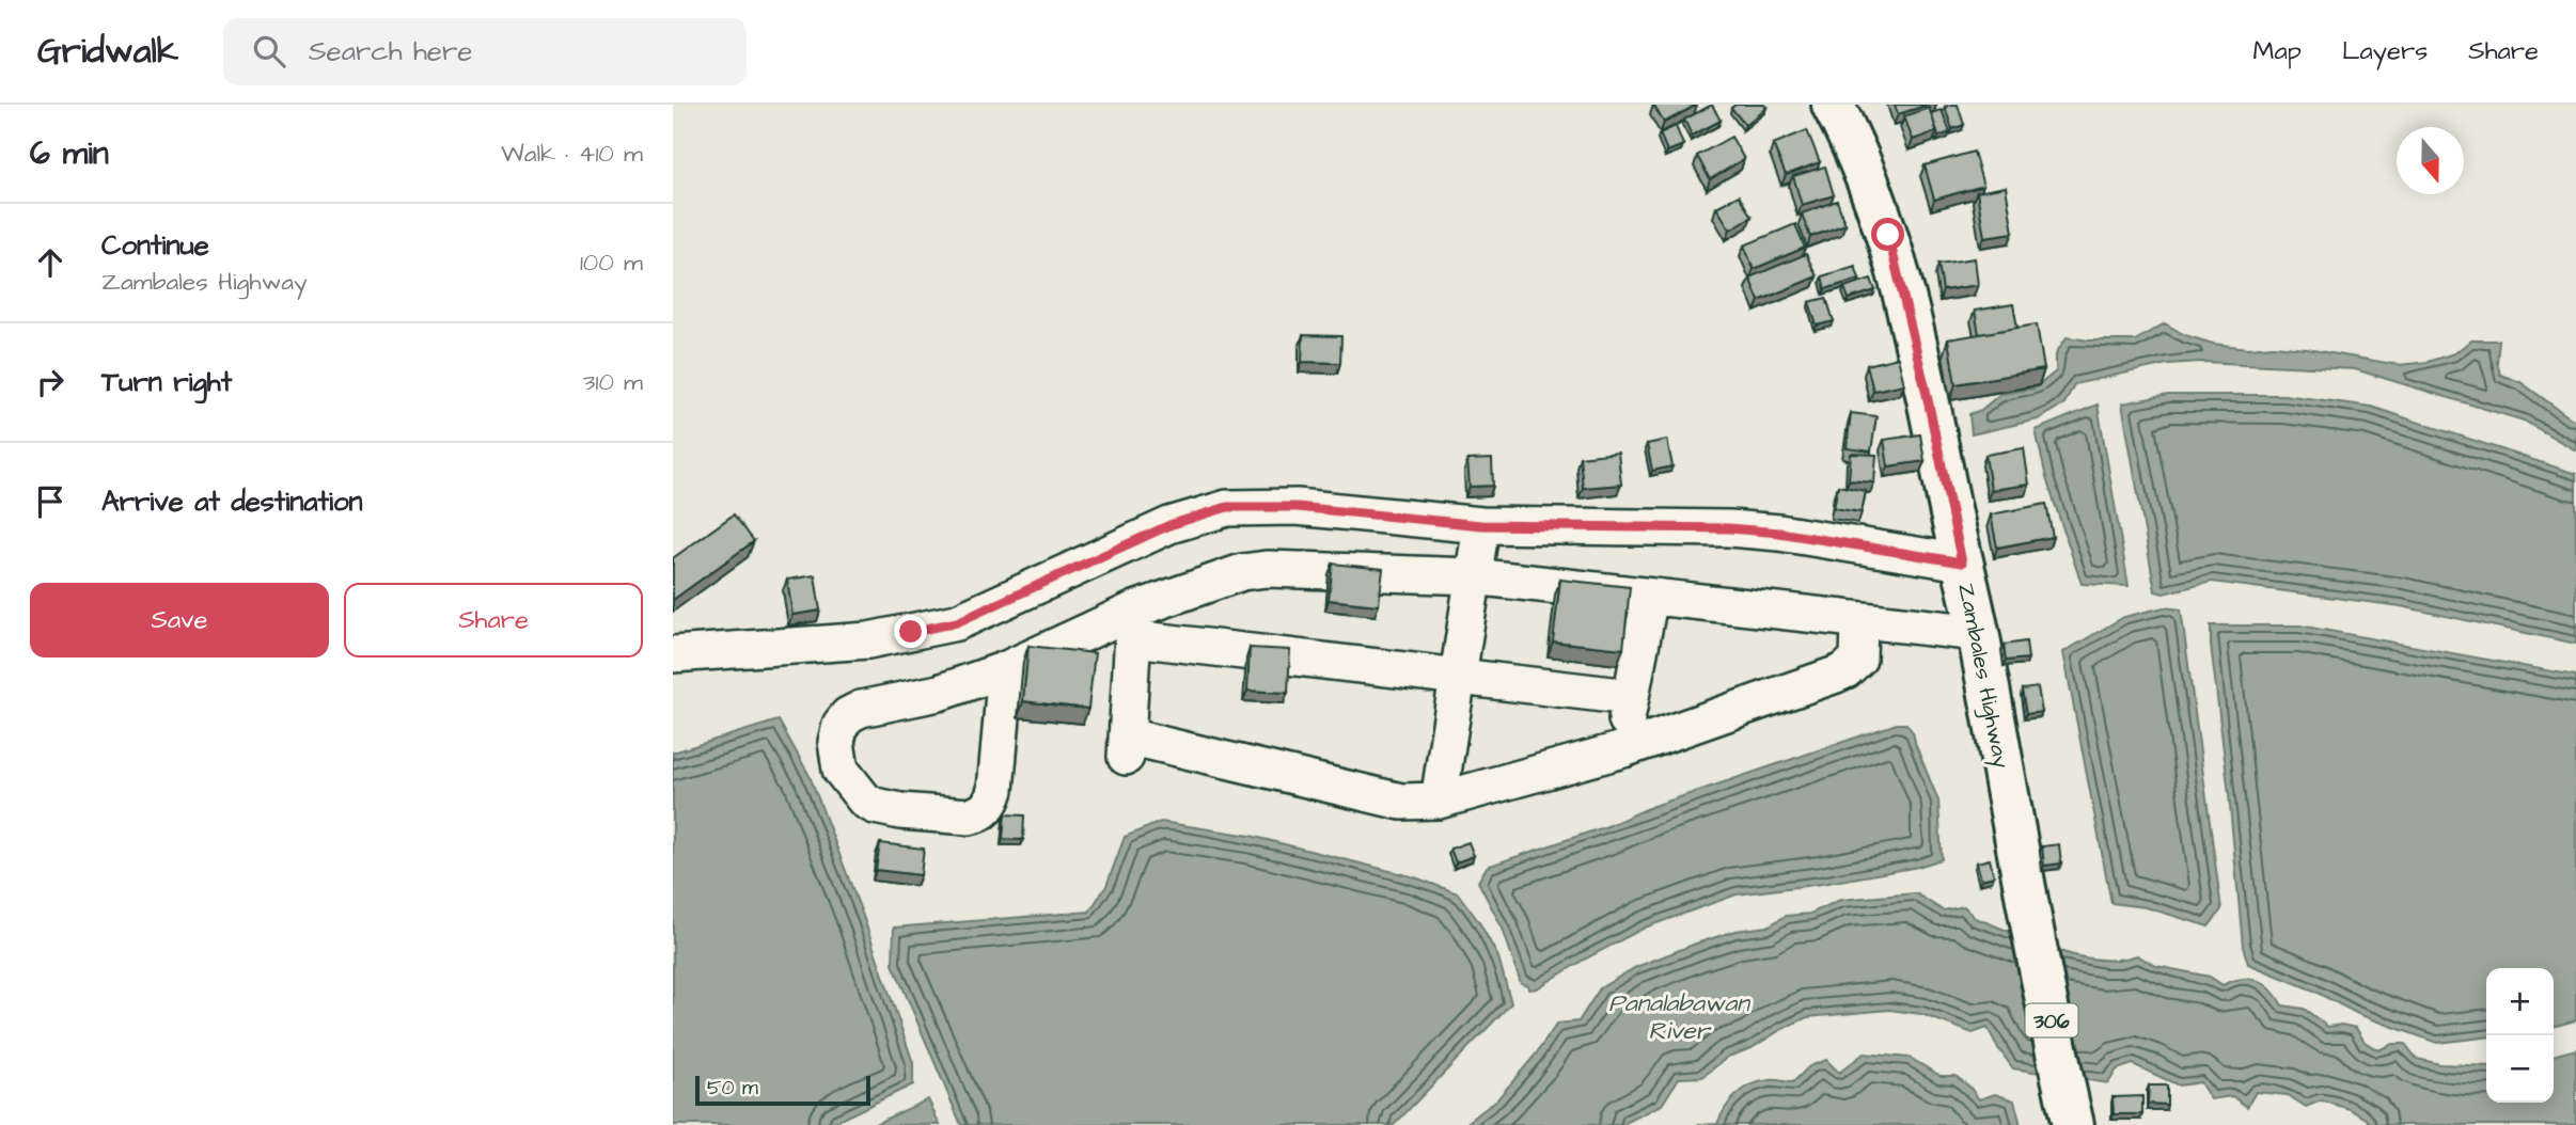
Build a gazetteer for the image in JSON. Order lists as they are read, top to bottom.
{
  "streets": {
    "main road": ["Zambales Highway", "306"]
  },
  "water": ["Panalabawan River"],
  "scale_bar": "50 m",
  "north": "bottom",
  "page": {
    "header": "Gridwalk",
    "search": "Search here",
    "nav": ["Map", "Layers", "Share"],
    "heading": ["6 min", "Walk · 410 m"],
    "list": [
      ["Continue", "Zambales Highway", "100 m"],
      ["Turn right", "310 m"],
      "Arrive at destination"
    ],
    "buttons": ["Save", "Share"],
    "map_buttons": ["+", "−"],
    "scale": "50 m"
  }
}
